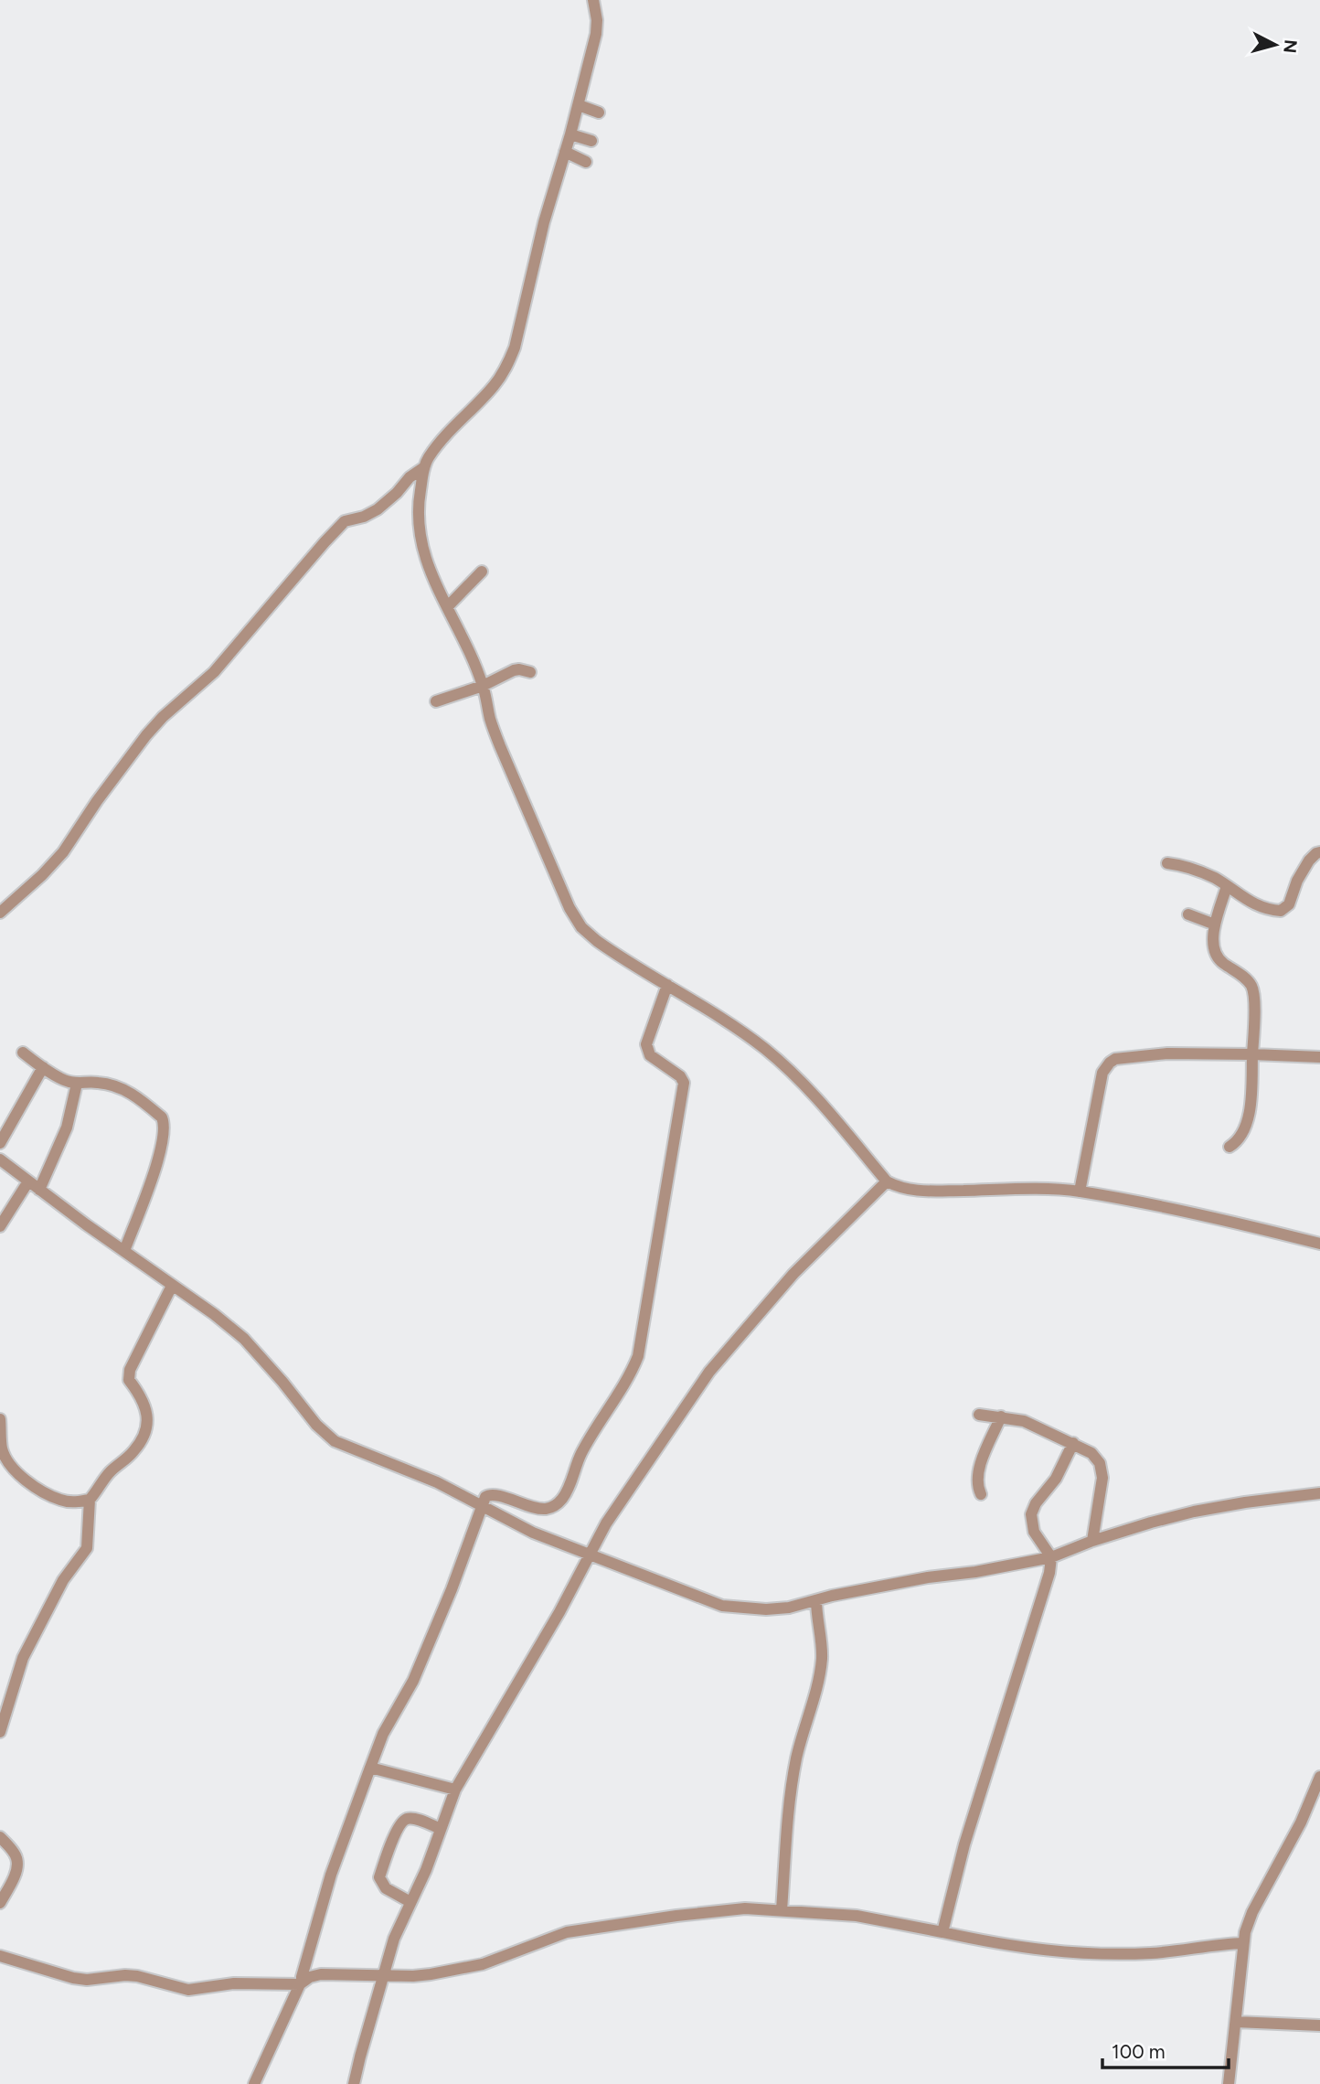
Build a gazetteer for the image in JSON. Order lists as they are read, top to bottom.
{
  "scale_bar": "100 m",
  "north": "right"
}
